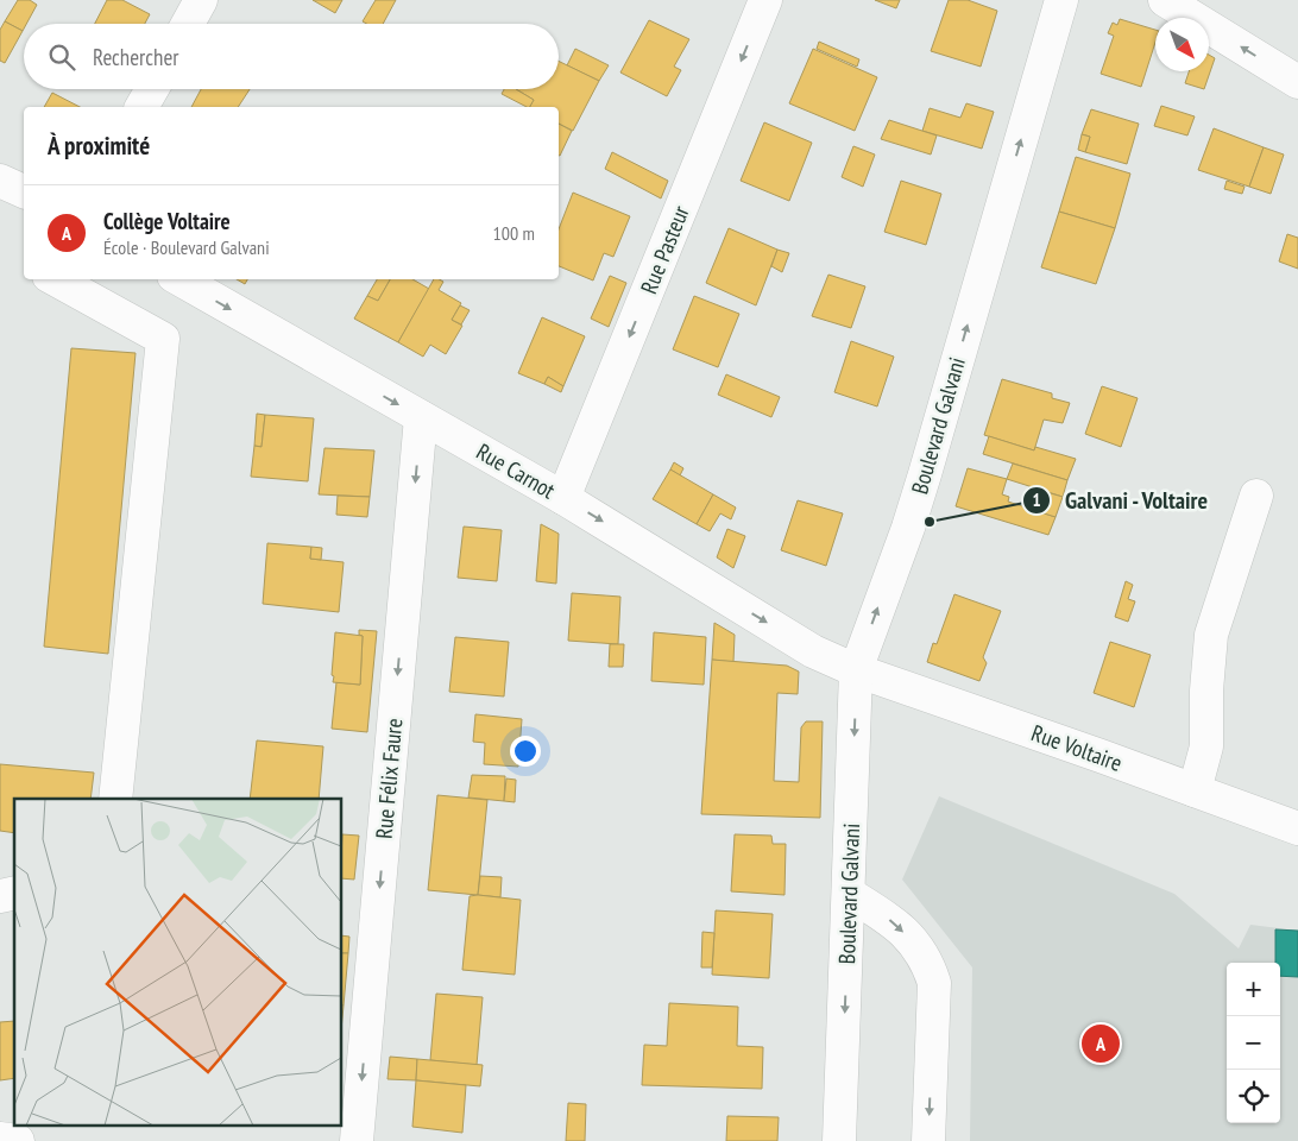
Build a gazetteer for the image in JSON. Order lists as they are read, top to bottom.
{
  "streets": {
    "street": [
      "Rue Pasteur",
      "Boulevard Galvani",
      "Rue Carnot",
      "Rue Voltaire",
      "Rue Félix Faure"
    ]
  },
  "crossings": [
    ["Rue Pasteur", "Rue Carnot"],
    ["Boulevard Galvani", "Rue Carnot"],
    ["Boulevard Galvani", "Rue Voltaire"],
    ["Rue Carnot", "Rue Voltaire"],
    ["Rue Carnot", "Rue Félix Faure"]
  ],
  "one_way": ["Rue Pasteur", "Rue Carnot", "Rue Félix Faure"],
  "places": ["Galvani - Voltaire"],
  "north": "bottom right",
  "page": {
    "search": "Rechercher",
    "heading": "À proximité",
    "list": [
      {
        "mark": "A",
        "name": "Collège Voltaire",
        "note": "École · Boulevard Galvani",
        "value": "100 m"
      }
    ],
    "map_buttons": ["+", "−"],
    "pins": "A"
  }
}
